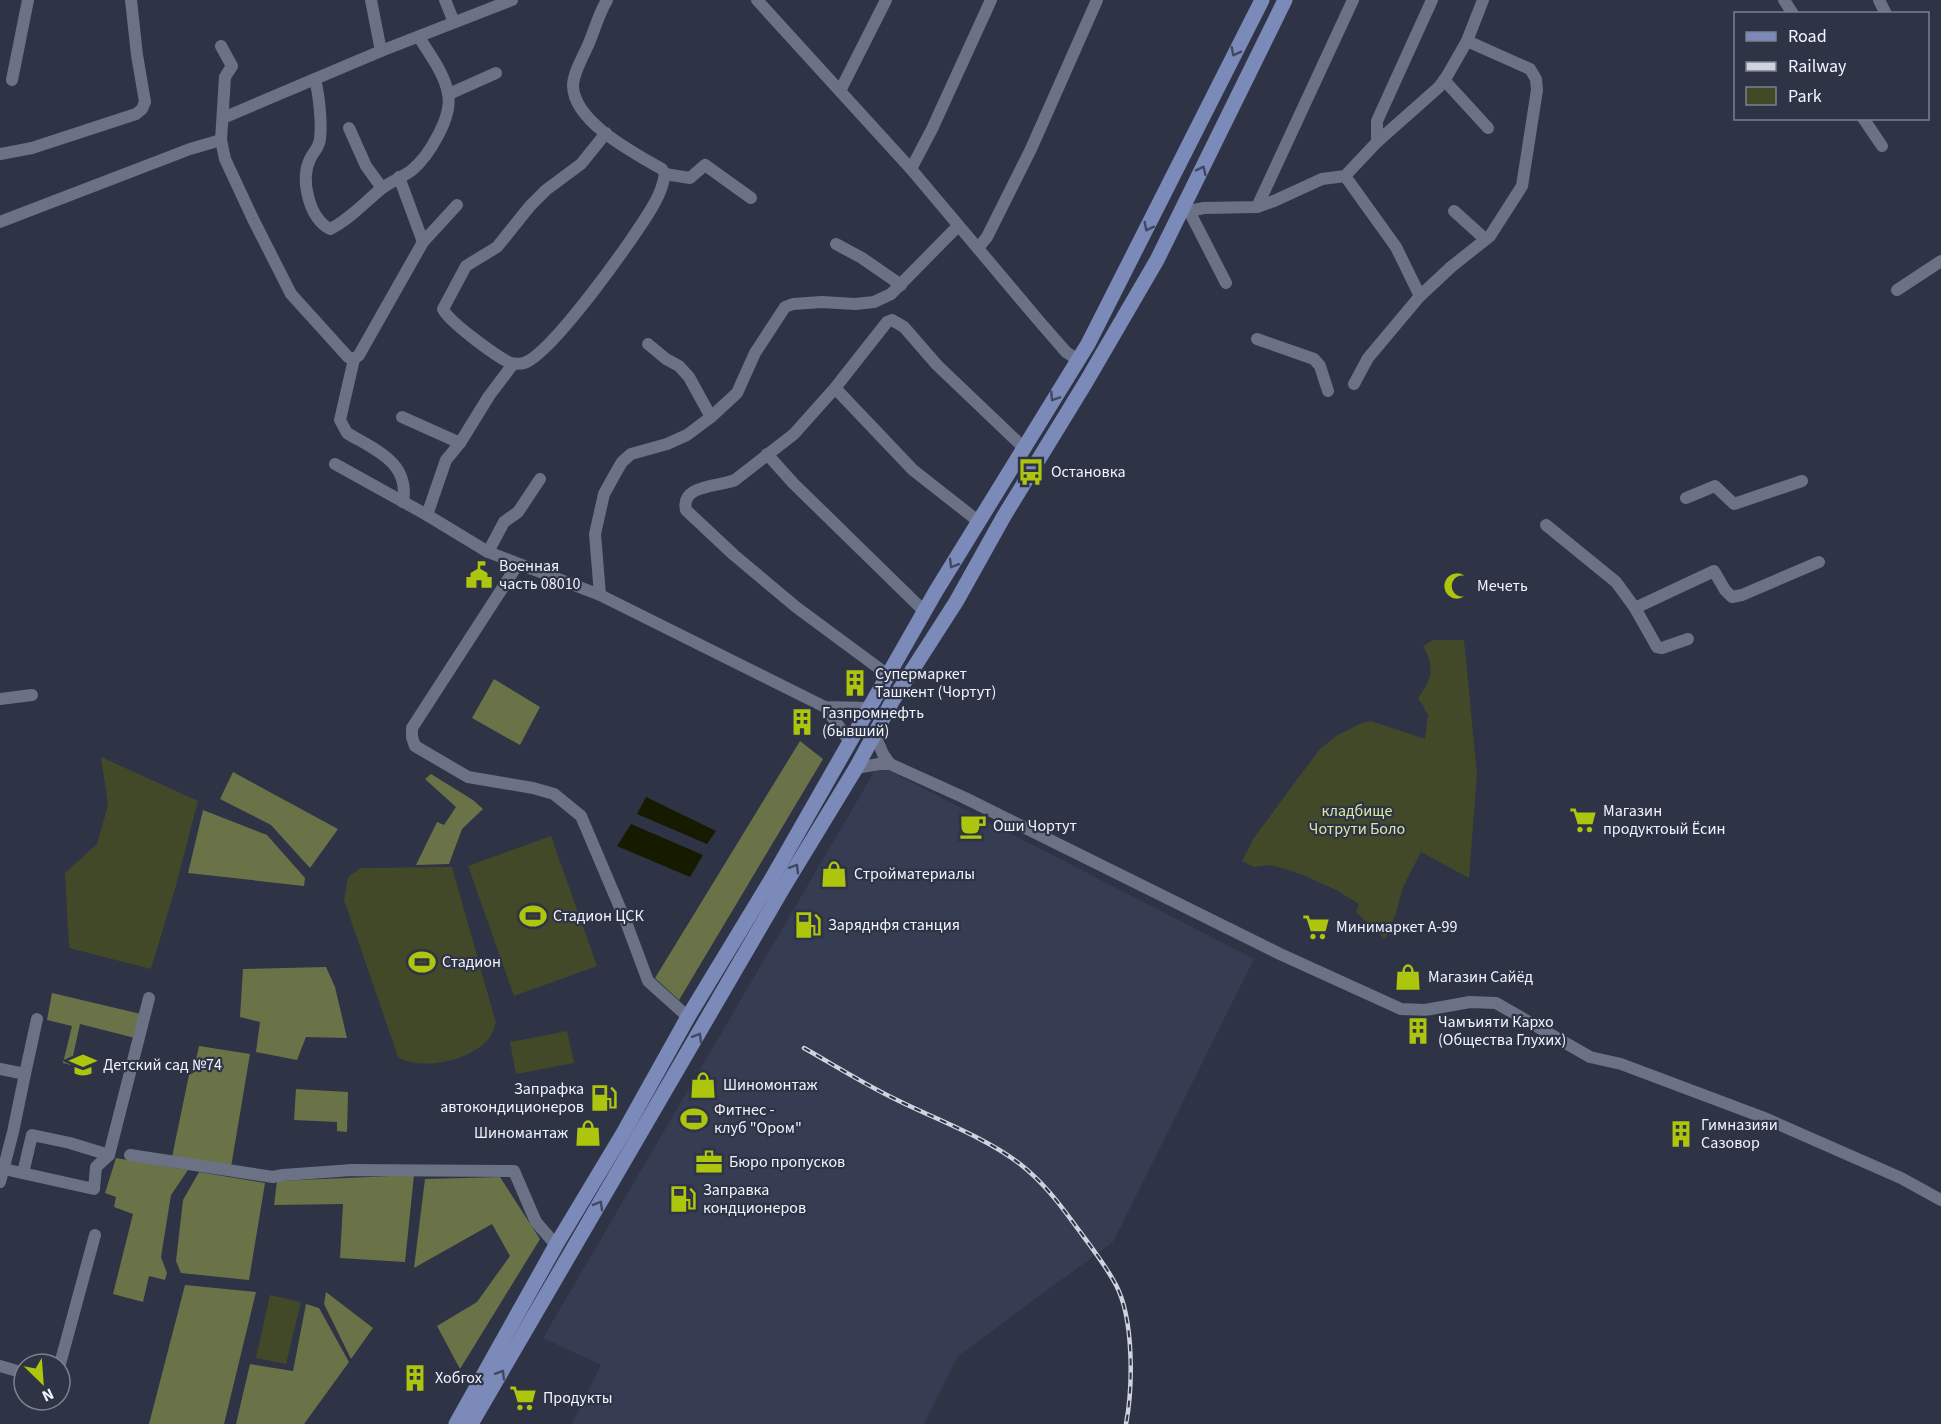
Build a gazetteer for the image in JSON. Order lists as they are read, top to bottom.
{
  "parks": ["кладбище Чотрути Боло"],
  "places": {
    "bus stop": ["Остановка"],
    "public building": ["Военная часть 08010"],
    "mosque": ["Мечеть"],
    "building": [
      "Супермаркет Ташкент (Чортут)",
      "Газпромнефть (бывший)",
      "Чамъияти Кархо (Общества Глухих)",
      "Гимназияи Сазовор",
      "Хобгох"
    ],
    "supermarket": ["Магазин продуктоый Ёсин", "Минимаркет А-99", "Продукты"],
    "cafe": ["Оши Чортут"],
    "shop": [
      "Стройматериалы",
      "Магазин Сайёд",
      "Шиномонтаж",
      "Шиномантаж"
    ],
    "sports": ["Стадион ЦСК", "Стадион", "Фитнес - клуб \"Ором\""],
    "fuel station": ["Заряднфя станция", "Запрафка автокондиционеров", "Заправка кондционеров"],
    "school or university": ["Детский сад №74"],
    "office": ["Бюро пропусков"]
  },
  "legend": ["Road", "Railway", "Park"],
  "north": "bottom right"
}
